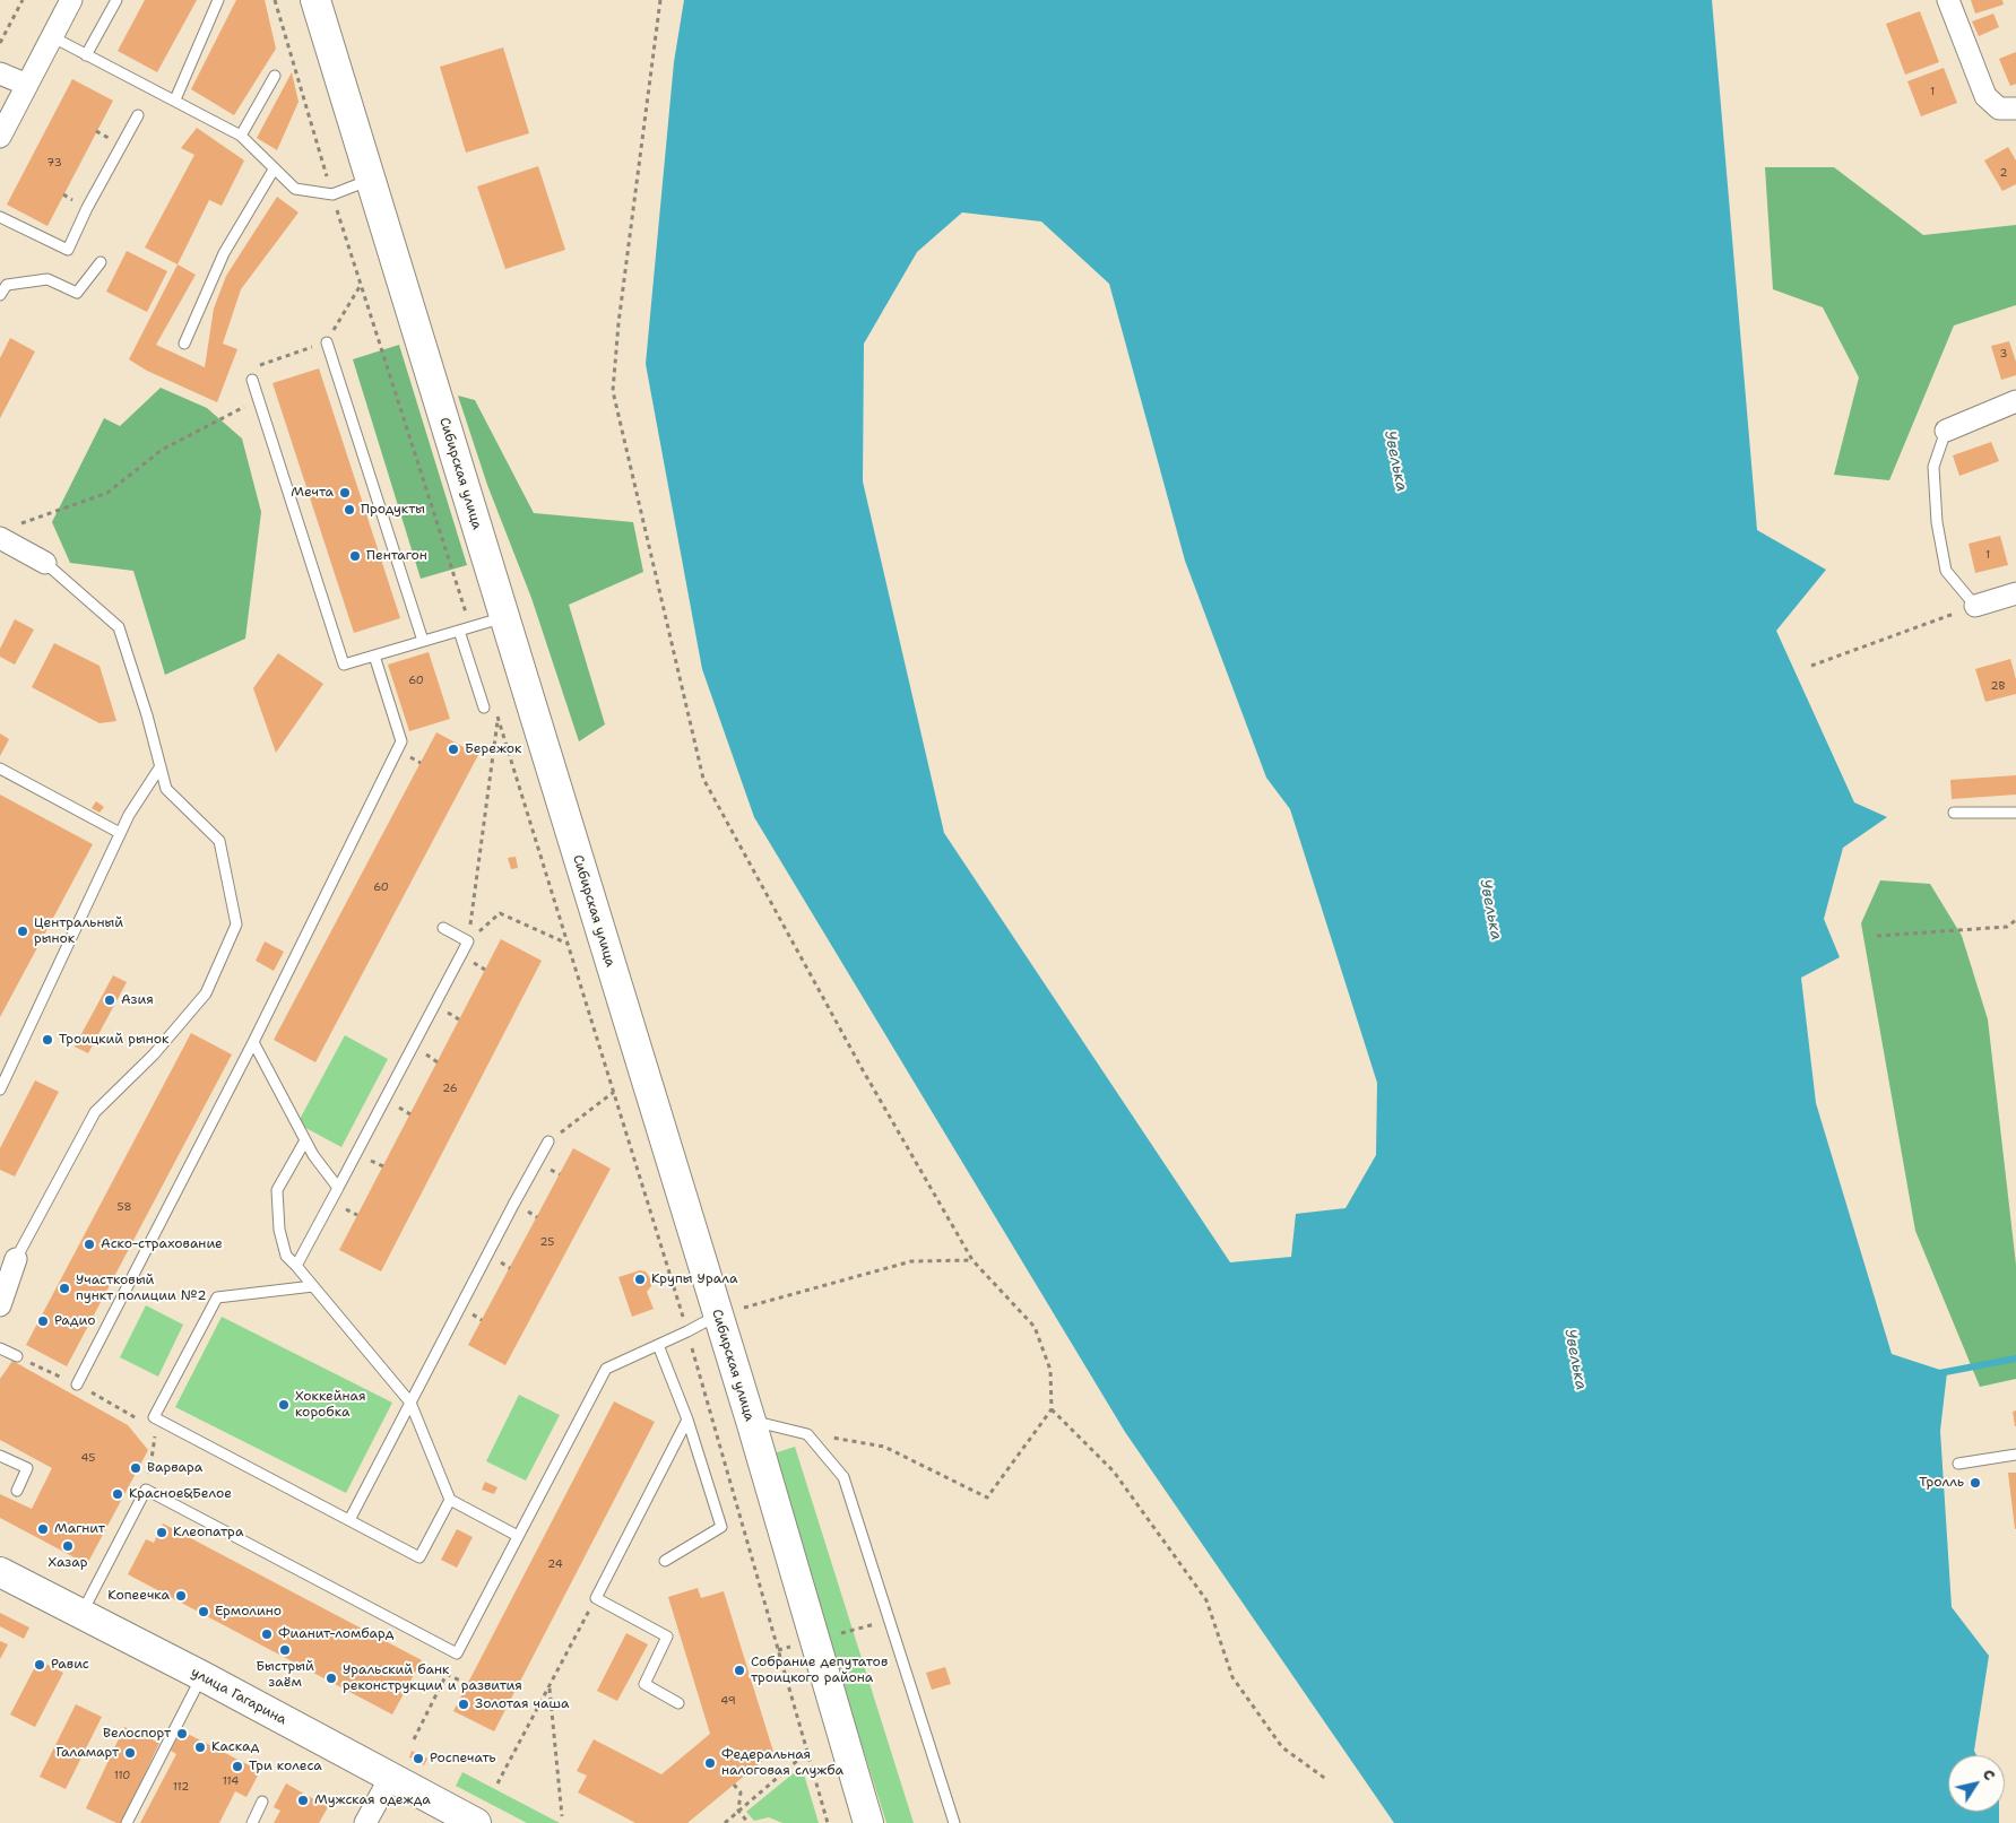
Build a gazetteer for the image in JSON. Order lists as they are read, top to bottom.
{
  "streets": {
    "street": ["Сибирская улица", "улица Гагарина"]
  },
  "water": ["Увелька"],
  "places": [
    "Мечта",
    "Продукты",
    "Пентагон",
    "Бережок",
    "Центральный рынок",
    "Азия",
    "Троицкий рынок",
    "Аско-страхование",
    "Крупы Урала",
    "Участковый пункт полиции №2",
    "Радио",
    "Хоккейная коробка",
    "Варвара",
    "Тролль",
    "Красное&Белое",
    "Магнит",
    "Клеопатра",
    "Хазар",
    "Копеечка",
    "Ермолино",
    "Фианит-ломбард",
    "Быстрый заём",
    "Равис",
    "Собрание депутатов троицкого района",
    "Уральский банк реконструкции и развития",
    "Золотая чаша",
    "Велоспорт",
    "Каскад",
    "Галамарт",
    "Роспечать",
    "Федеральная налоговая служба",
    "Три колеса",
    "Мужская одежда"
  ],
  "house_numbers": [
    "1",
    "73",
    "2",
    "3",
    "1",
    "60",
    "2В",
    "60",
    "26",
    "58",
    "25",
    "45",
    "24",
    "49",
    "110",
    "114",
    "112"
  ],
  "north": "top right"
}
